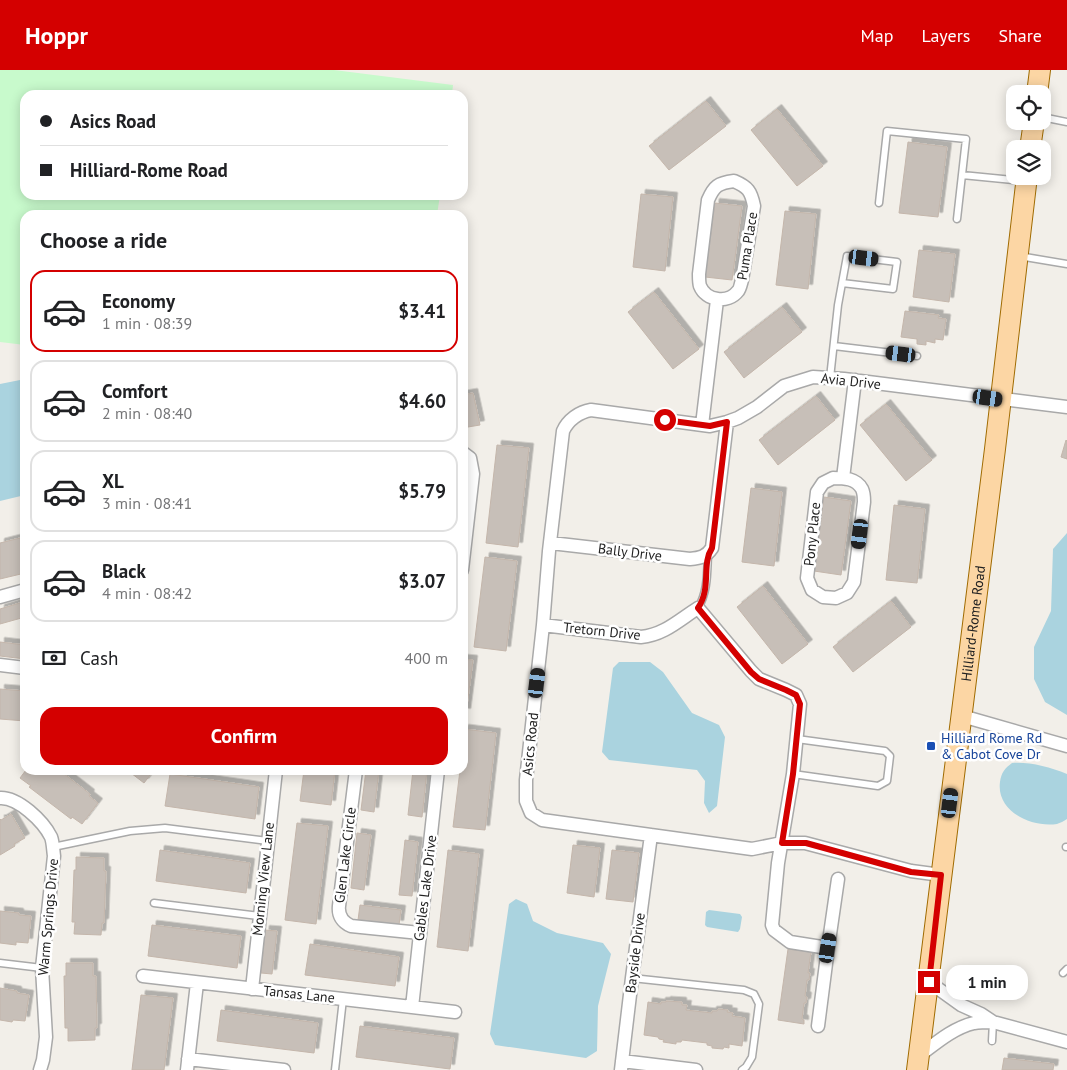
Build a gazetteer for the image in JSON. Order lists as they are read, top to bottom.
{
  "streets": {
    "main road": ["Hilliard-Rome Road"],
    "street": [
      "Puma Place",
      "Avia Drive",
      "Pony Place",
      "Bally Drive",
      "Tretorn Drive",
      "Asics Road",
      "Glen Lake Circle",
      "Morning View Lane",
      "Gables Lake Drive",
      "Warm Springs Drive",
      "Bayside Drive",
      "Tansas Lane"
    ]
  },
  "crossings": [
    ["Avia Drive", "Hilliard-Rome Road"],
    ["Avia Drive", "Asics Road"],
    ["Bally Drive", "Asics Road"],
    ["Hilliard-Rome Road", "Asics Road"],
    ["Tretorn Drive", "Asics Road"],
    ["Asics Road", "Bayside Drive"],
    ["Glen Lake Circle", "Gables Lake Drive"],
    ["Morning View Lane", "Tansas Lane"],
    ["Gables Lake Drive", "Tansas Lane"]
  ],
  "places": {
    "transit": ["Hilliard Rome Rd & Cabot Cove Dr"]
  },
  "page": {
    "header": "Hoppr",
    "nav": ["Map", "Layers", "Share"],
    "banner": ["Asics Road", "Hilliard-Rome Road"],
    "heading": "Choose a ride",
    "list": [
      {
        "name": "Economy",
        "note": "1 min · 08:39",
        "value": "$3.41"
      },
      {
        "name": "Comfort",
        "note": "2 min · 08:40",
        "value": "$4.60"
      },
      {
        "name": "XL",
        "note": "3 min · 08:41",
        "value": "$5.79"
      },
      {
        "name": "Black",
        "note": "4 min · 08:42",
        "value": "$3.07"
      }
    ],
    "pay": ["Cash", "400 m"],
    "buttons": "Confirm",
    "bubble": "1 min"
  }
}
